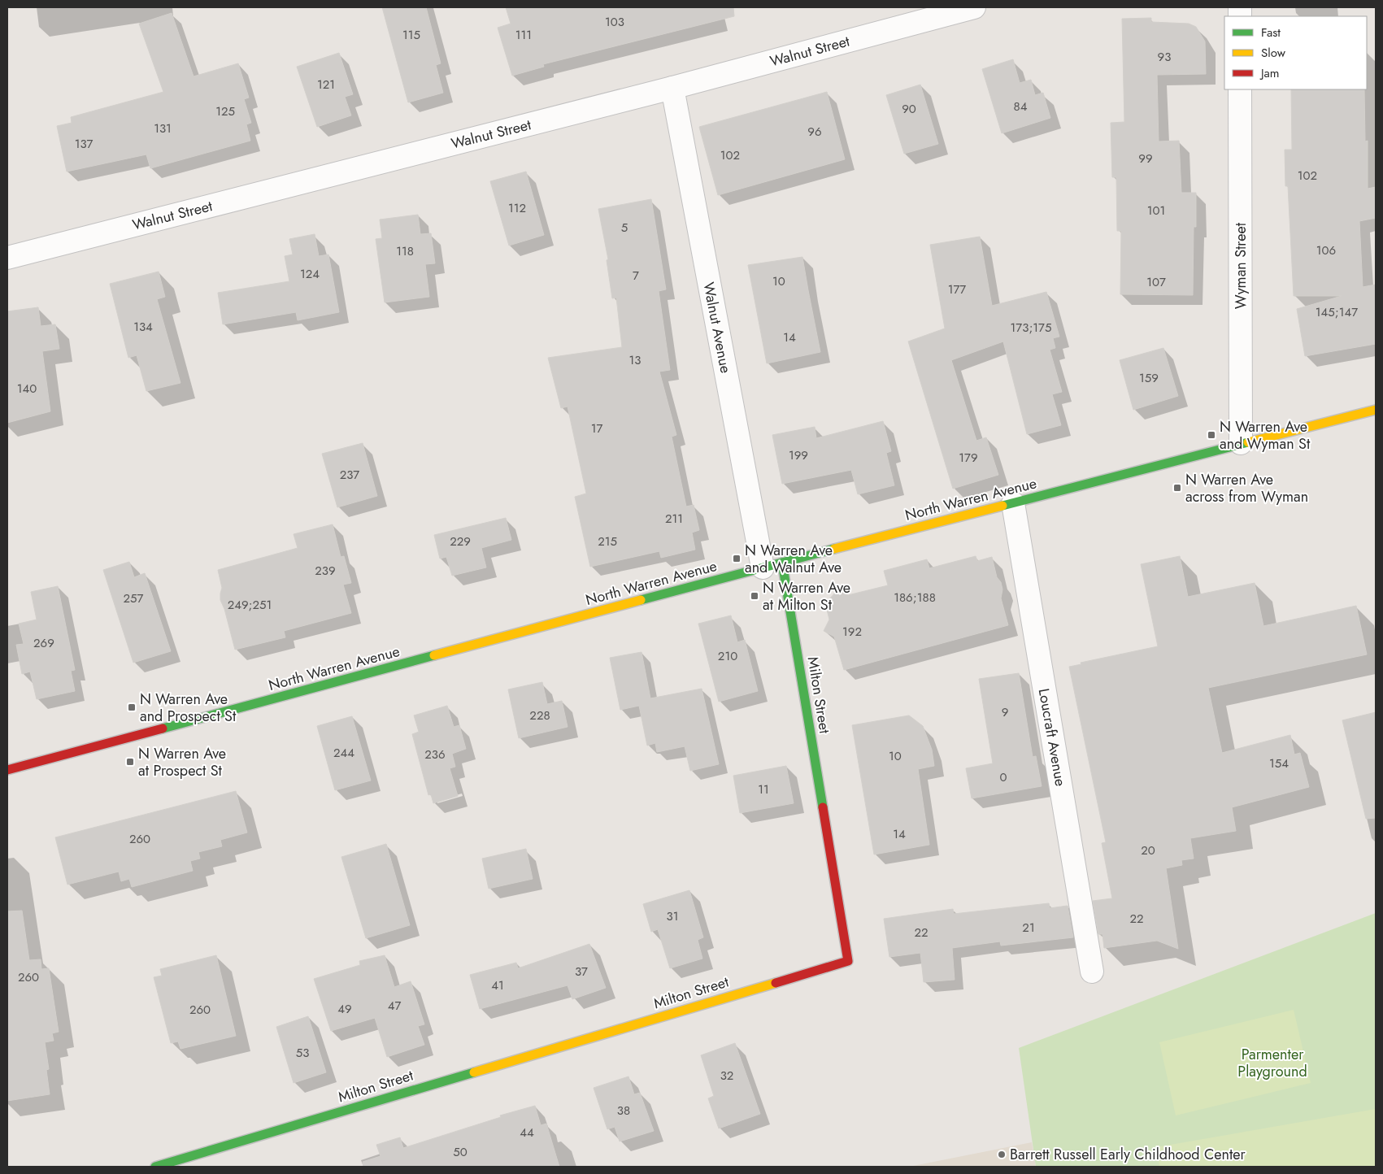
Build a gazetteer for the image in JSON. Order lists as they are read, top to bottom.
{
  "streets": {
    "street": [
      "Walnut Street",
      "Wyman Street",
      "Walnut Avenue",
      "North Warren Avenue",
      "Milton Street",
      "Loucraft Avenue"
    ]
  },
  "crossings": [
    ["Walnut Street", "Walnut Avenue"],
    ["Wyman Street", "North Warren Avenue"],
    ["Walnut Avenue", "North Warren Avenue"],
    ["Walnut Avenue", "Milton Street"],
    ["North Warren Avenue", "Milton Street"],
    ["North Warren Avenue", "Loucraft Avenue"]
  ],
  "parks": ["Parmenter Playground"],
  "places": {
    "transit": [
      "N Warren Ave and Wyman St",
      "N Warren Ave across from Wyman",
      "N Warren Ave and Walnut Ave",
      "N Warren Ave at Milton St",
      "N Warren Ave and Prospect St",
      "N Warren Ave at Prospect St"
    ],
    "other": ["Barrett Russell Early Childhood Center"]
  },
  "house_numbers": [
    "103",
    "115",
    "111",
    "93",
    "121",
    "84",
    "90",
    "125",
    "131",
    "96",
    "137",
    "102",
    "99",
    "102",
    "112",
    "101",
    "5",
    "106",
    "118",
    "124",
    "7",
    "10",
    "107",
    "177",
    "145;147",
    "134",
    "173;175",
    "14",
    "13",
    "159",
    "140",
    "17",
    "199",
    "179",
    "237",
    "211",
    "229",
    "215",
    "239",
    "186;188",
    "257",
    "249;251",
    "192",
    "269",
    "210",
    "9",
    "228",
    "244",
    "236",
    "10",
    "154",
    "0",
    "11",
    "14",
    "260",
    "20",
    "31",
    "22",
    "21",
    "22",
    "37",
    "260",
    "41",
    "47",
    "49",
    "260",
    "53",
    "32",
    "38",
    "44",
    "50"
  ],
  "legend": ["Fast", "Slow", "Jam"]
}
